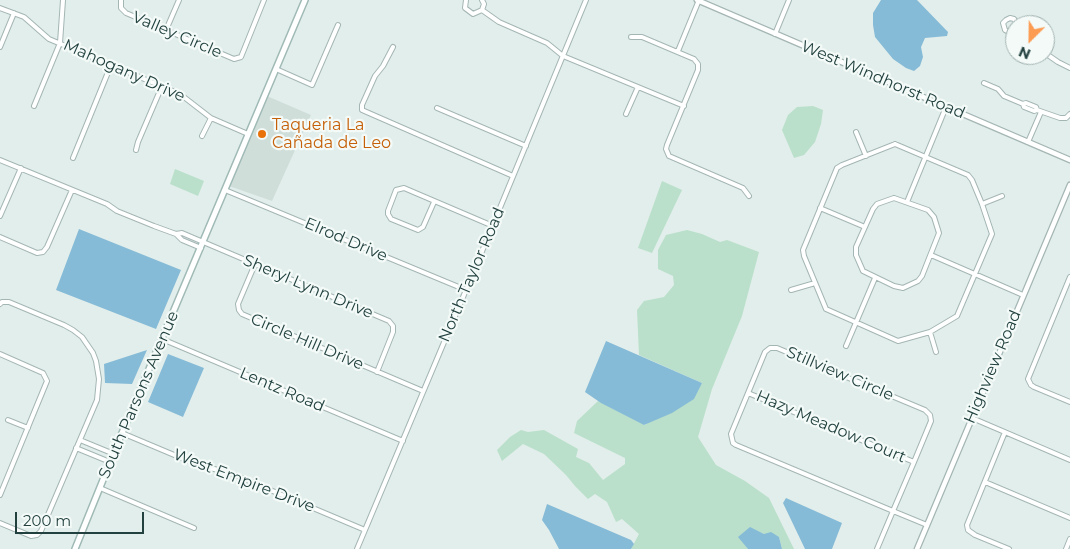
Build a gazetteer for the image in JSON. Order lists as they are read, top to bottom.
{
  "streets": {
    "main road": ["South Parsons Avenue"],
    "street": [
      "Valley Circle",
      "Mahogany Drive",
      "West Windhorst Road",
      "Elrod Drive",
      "North Taylor Road",
      "Sheryl Lynn Drive",
      "Circle Hill Drive",
      "Highview Road",
      "Stillview Circle",
      "Lentz Road",
      "Hazy Meadow Court",
      "West Empire Drive"
    ]
  },
  "crossings": [
    ["Mahogany Drive", "South Parsons Avenue"],
    ["Elrod Drive", "North Taylor Road"],
    ["Elrod Drive", "South Parsons Avenue"],
    ["North Taylor Road", "Circle Hill Drive"],
    ["North Taylor Road", "Lentz Road"],
    ["North Taylor Road", "West Empire Drive"],
    ["Sheryl Lynn Drive", "Circle Hill Drive"],
    ["Sheryl Lynn Drive", "South Parsons Avenue"],
    ["Highview Road", "Stillview Circle"],
    ["Stillview Circle", "Hazy Meadow Court"],
    ["Lentz Road", "South Parsons Avenue"],
    ["South Parsons Avenue", "West Empire Drive"]
  ],
  "places": ["Taqueria La Cañada de Leo"],
  "scale_bar": "200 m",
  "north": "bottom left"
}
